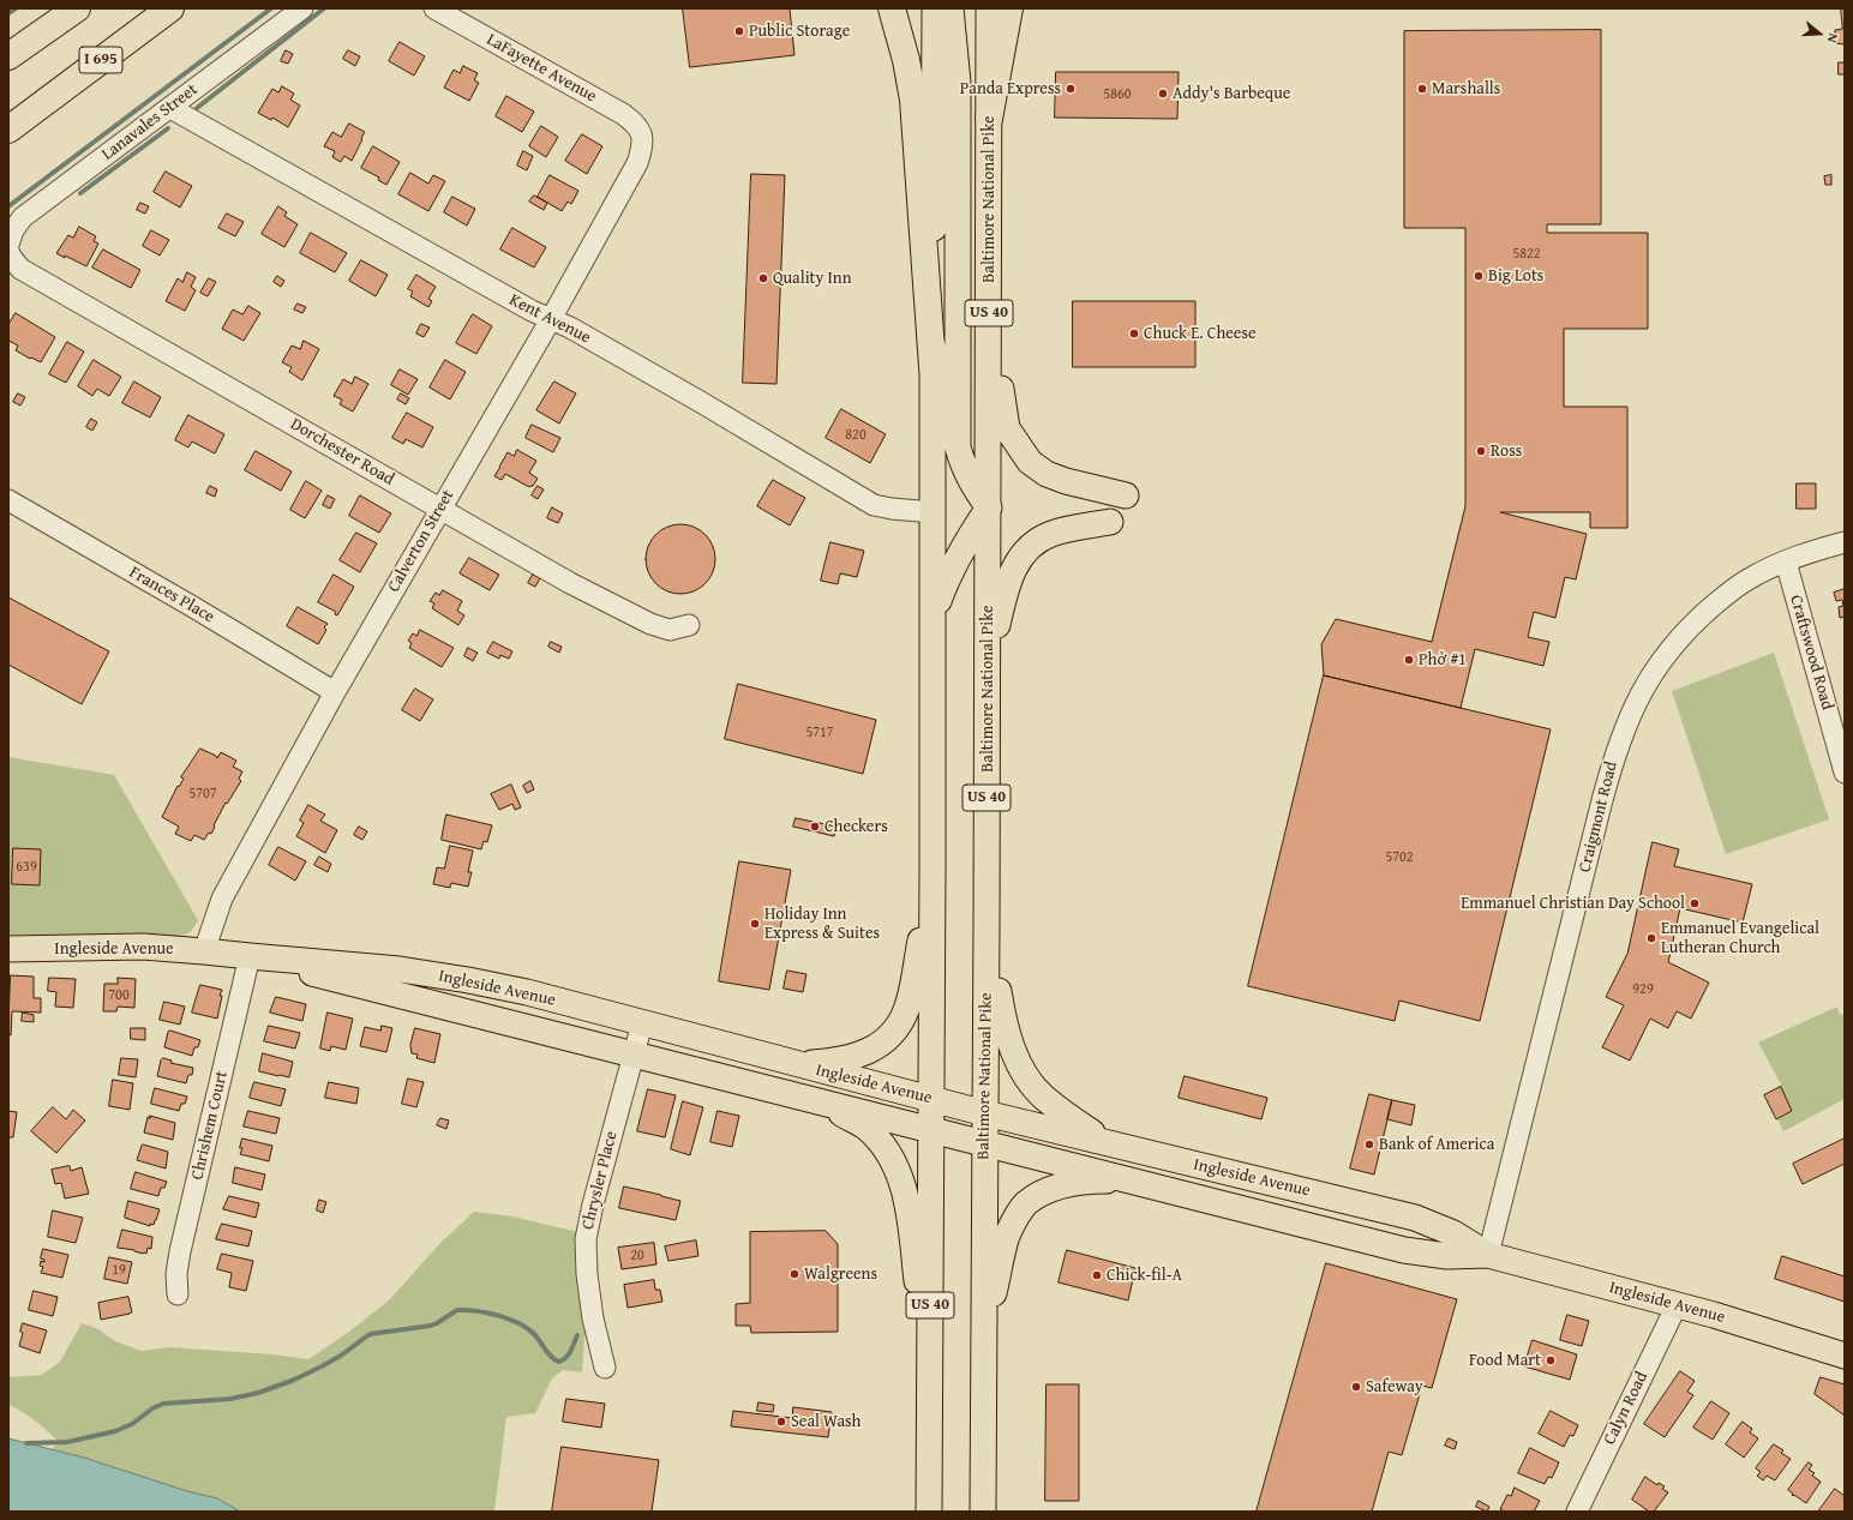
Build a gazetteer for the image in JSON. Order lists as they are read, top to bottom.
{
  "streets": {
    "highway": ["I 695"],
    "main road": ["Baltimore National Pike", "US 40", "Ingleside Avenue"],
    "street": [
      "LaFayette Avenue",
      "Lanavales Street",
      "Kent Avenue",
      "Dorchester Road",
      "Calverton Street",
      "Frances Place",
      "Craftswood Road",
      "Craigmont Road",
      "Chrishem Court",
      "Chrysler Place",
      "Calyn Road"
    ]
  },
  "crossings": [
    ["LaFayette Avenue", "Calverton Street"],
    ["Lanavales Street", "Kent Avenue"],
    ["Baltimore National Pike", "Ingleside Avenue"],
    ["US 40", "Kent Avenue"],
    ["US 40", "Ingleside Avenue"],
    ["Kent Avenue", "Calverton Street"],
    ["Dorchester Road", "Calverton Street"],
    ["Calverton Street", "Frances Place"],
    ["Calverton Street", "Ingleside Avenue"],
    ["Craftswood Road", "Craigmont Road"],
    ["Craigmont Road", "Ingleside Avenue"],
    ["Ingleside Avenue", "Chrishem Court"],
    ["Ingleside Avenue", "Chrysler Place"],
    ["Ingleside Avenue", "Calyn Road"]
  ],
  "places": [
    "Public Storage",
    "Panda Express",
    "Marshalls",
    "Addy's Barbeque",
    "Big Lots",
    "Quality Inn",
    "Chuck E. Cheese",
    "Ross",
    "Phở #1",
    "Checkers",
    "Emmanuel Christian Day School",
    "Holiday Inn Express & Suites",
    "Emmanuel Evangelical Lutheran Church",
    "Bank of America",
    "Walgreens",
    "Chick-fil-A",
    "Food Mart",
    "Safeway",
    "Seal Wash"
  ],
  "house_numbers": [
    "5860",
    "5822",
    "820",
    "5717",
    "5707",
    "5702",
    "639",
    "929",
    "700",
    "20",
    "19"
  ],
  "north": "right"
}
